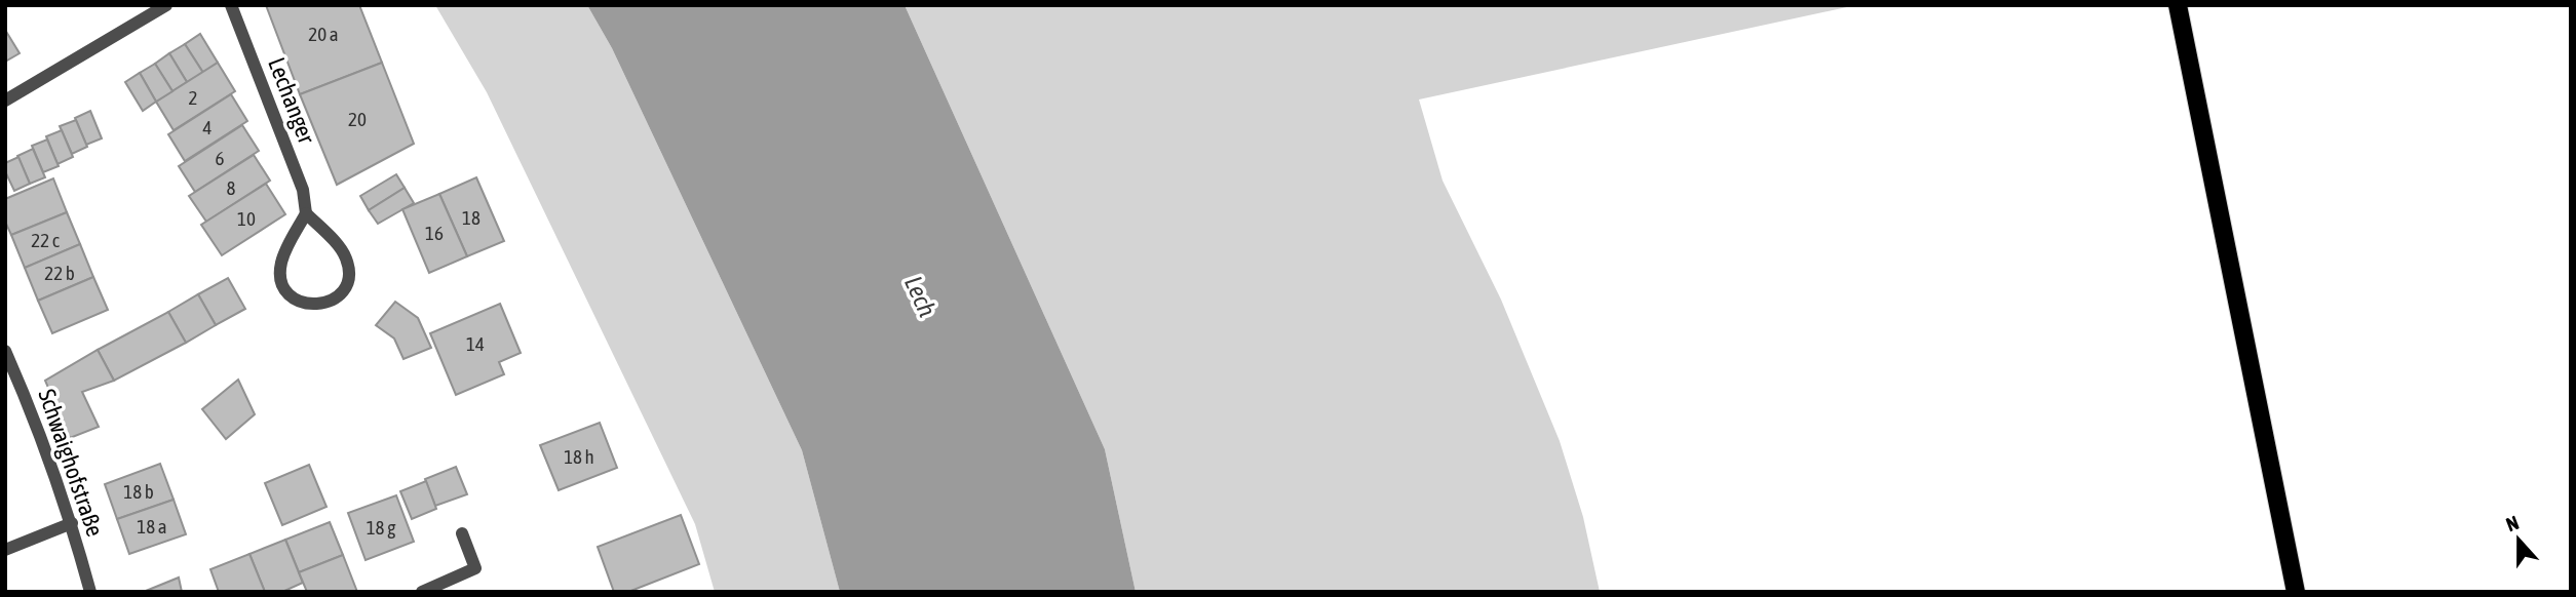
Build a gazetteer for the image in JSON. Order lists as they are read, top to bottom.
{
  "streets": {
    "street": ["Lechanger", "Schwaighofstraße"]
  },
  "water": ["Lech"],
  "house_numbers": [
    "20 a",
    "2",
    "20",
    "4",
    "6",
    "8",
    "18",
    "10",
    "16",
    "22 c",
    "22 b",
    "14",
    "18 h",
    "18 b",
    "18 a",
    "18 g"
  ],
  "north": "top"
}
